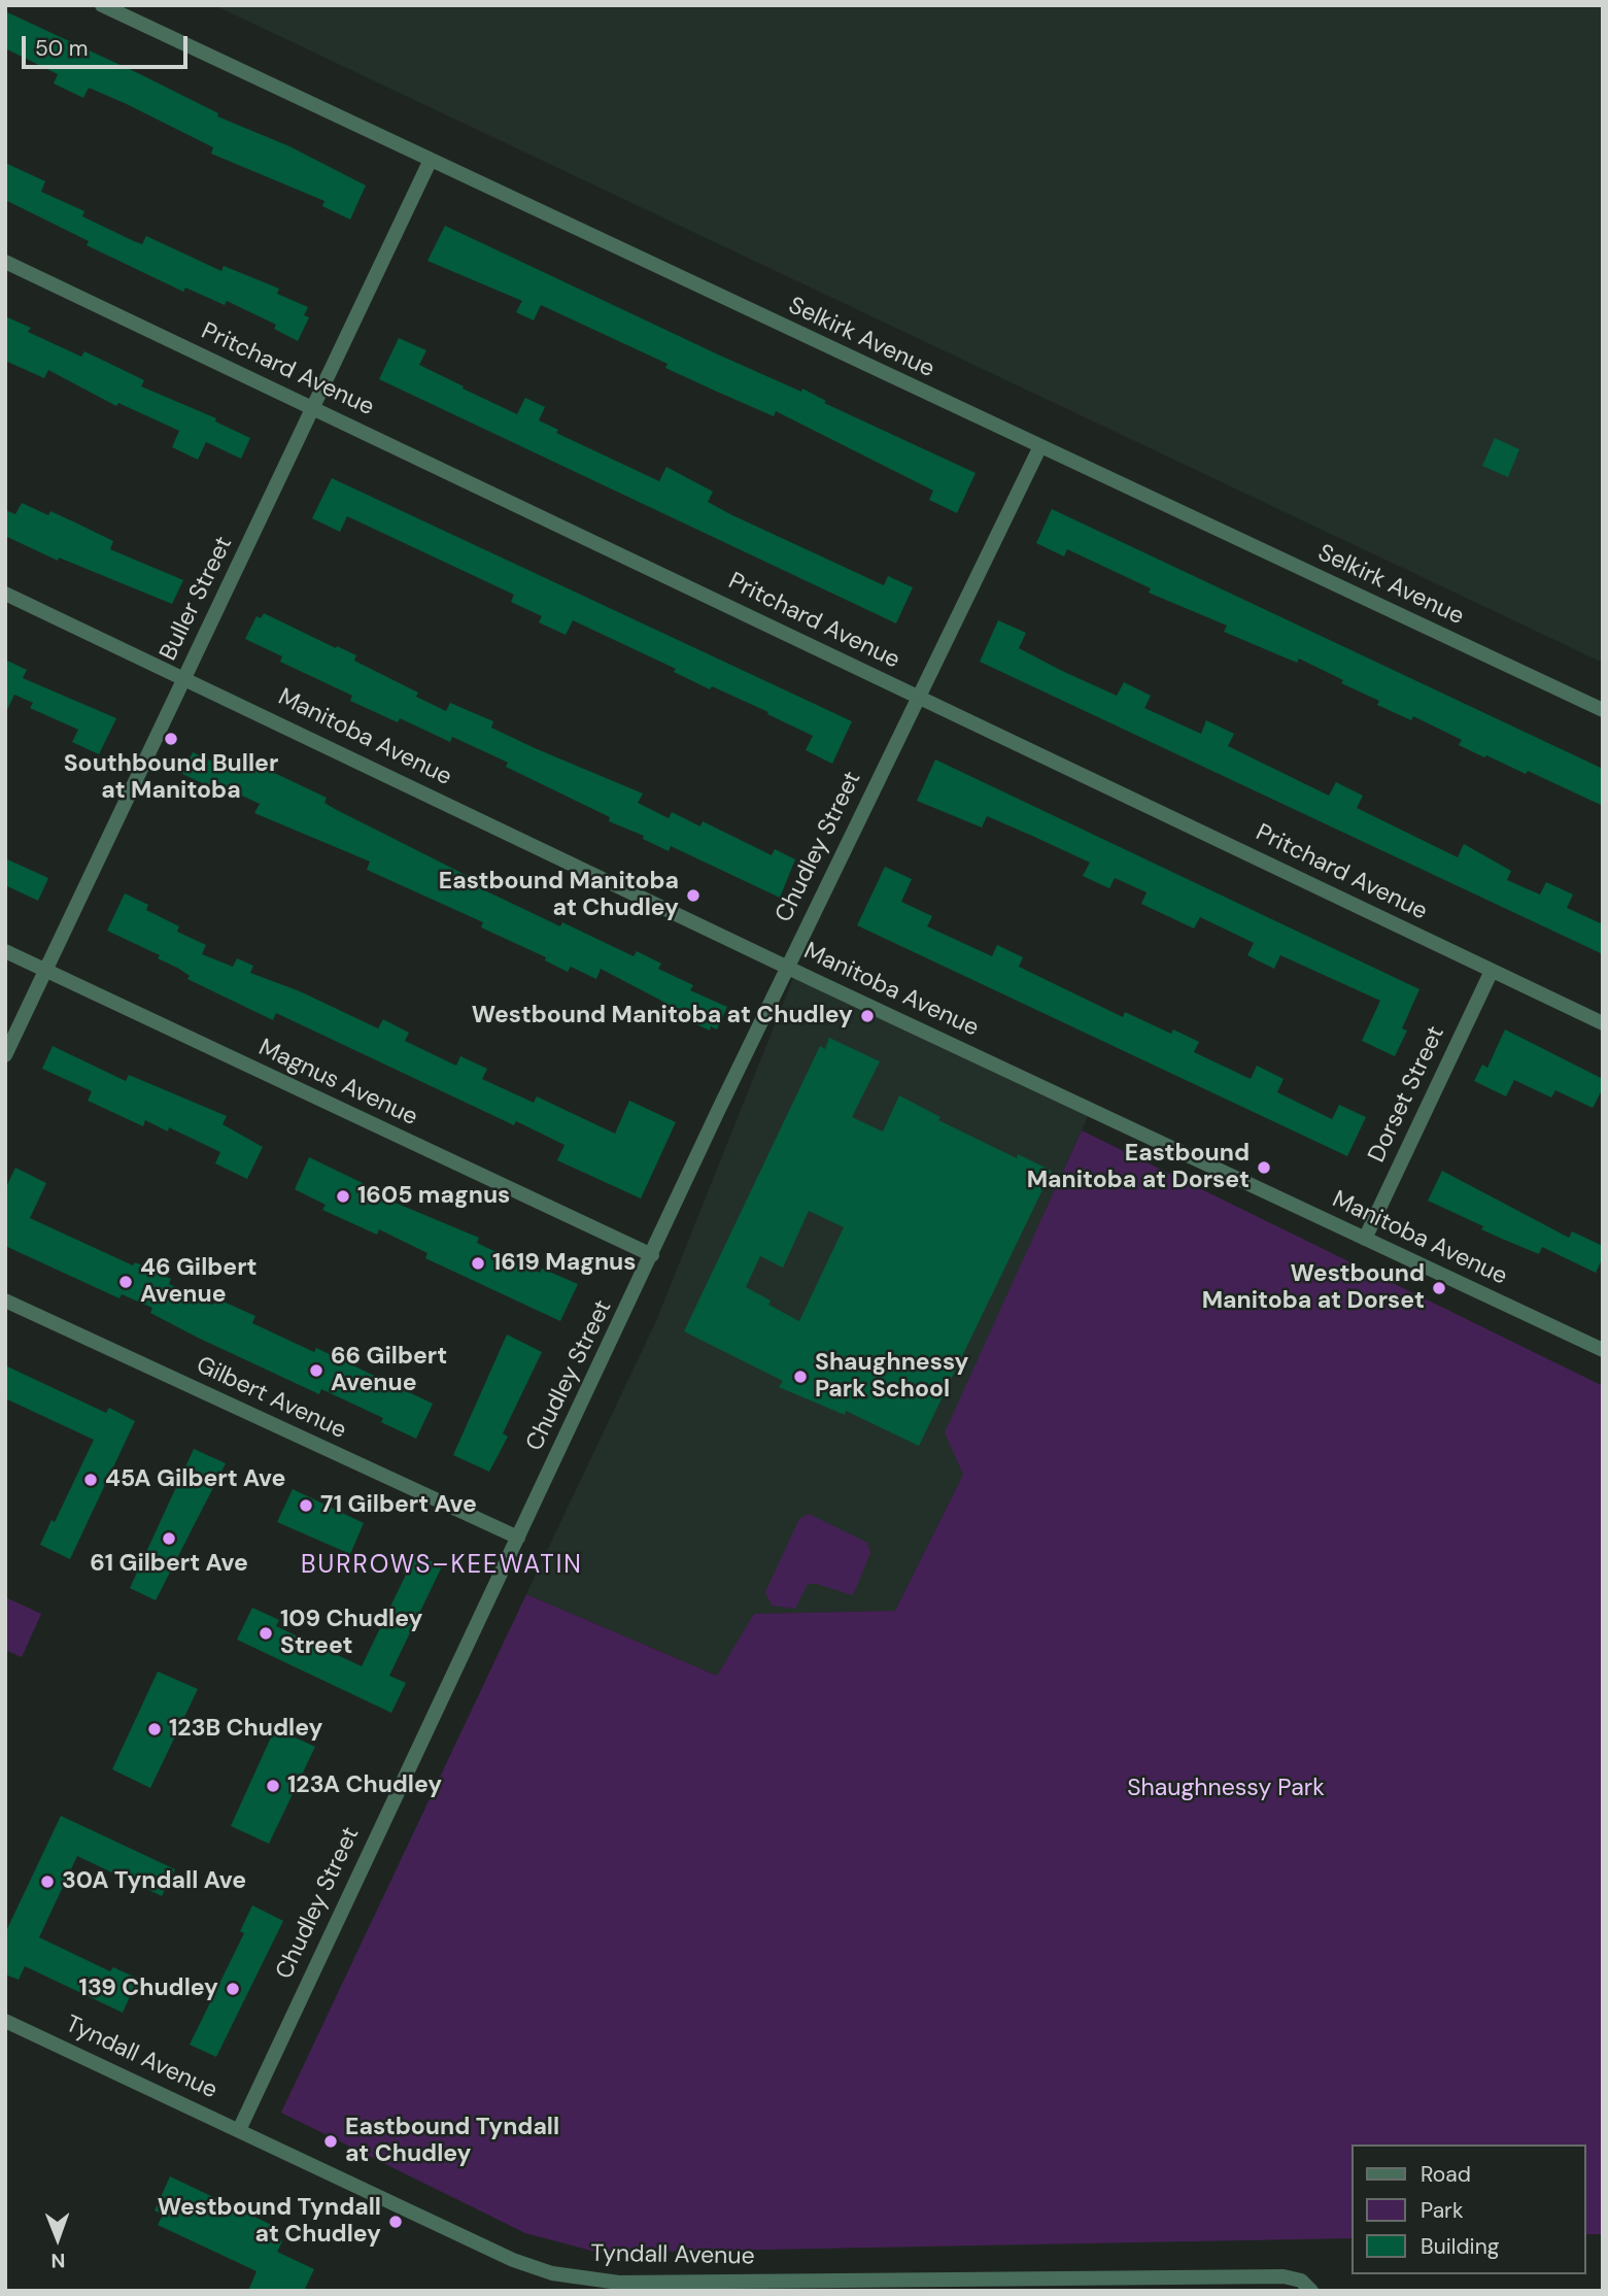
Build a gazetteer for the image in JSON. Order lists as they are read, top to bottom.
{
  "streets": {
    "street": [
      "Selkirk Avenue",
      "Pritchard Avenue",
      "Buller Street",
      "Manitoba Avenue",
      "Chudley Street",
      "Magnus Avenue",
      "Dorset Street",
      "Gilbert Avenue",
      "Tyndall Avenue"
    ]
  },
  "crossings": [
    ["Selkirk Avenue", "Buller Street"],
    ["Selkirk Avenue", "Chudley Street"],
    ["Pritchard Avenue", "Buller Street"],
    ["Pritchard Avenue", "Chudley Street"],
    ["Pritchard Avenue", "Dorset Street"],
    ["Buller Street", "Manitoba Avenue"],
    ["Buller Street", "Magnus Avenue"],
    ["Manitoba Avenue", "Chudley Street"],
    ["Manitoba Avenue", "Dorset Street"],
    ["Chudley Street", "Magnus Avenue"],
    ["Chudley Street", "Gilbert Avenue"],
    ["Chudley Street", "Tyndall Avenue"]
  ],
  "districts": ["BURROWS–KEEWATIN"],
  "parks": ["Shaughnessy Park"],
  "places": [
    "Southbound Buller at Manitoba",
    "Eastbound Manitoba at Chudley",
    "Westbound Manitoba at Chudley",
    "Eastbound Manitoba at Dorset",
    "1605 magnus",
    "1619 Magnus",
    "46 Gilbert Avenue",
    "Westbound Manitoba at Dorset",
    "66 Gilbert Avenue",
    "Shaughnessy Park School",
    "45A Gilbert Ave",
    "71 Gilbert Ave",
    "61 Gilbert Ave",
    "109 Chudley Street",
    "123B Chudley",
    "123A Chudley",
    "30A Tyndall Ave",
    "139 Chudley",
    "Eastbound Tyndall at Chudley",
    "Westbound Tyndall at Chudley"
  ],
  "legend": ["Road", "Park", "Building"],
  "scale_bar": "50 m",
  "north": "bottom"
}
